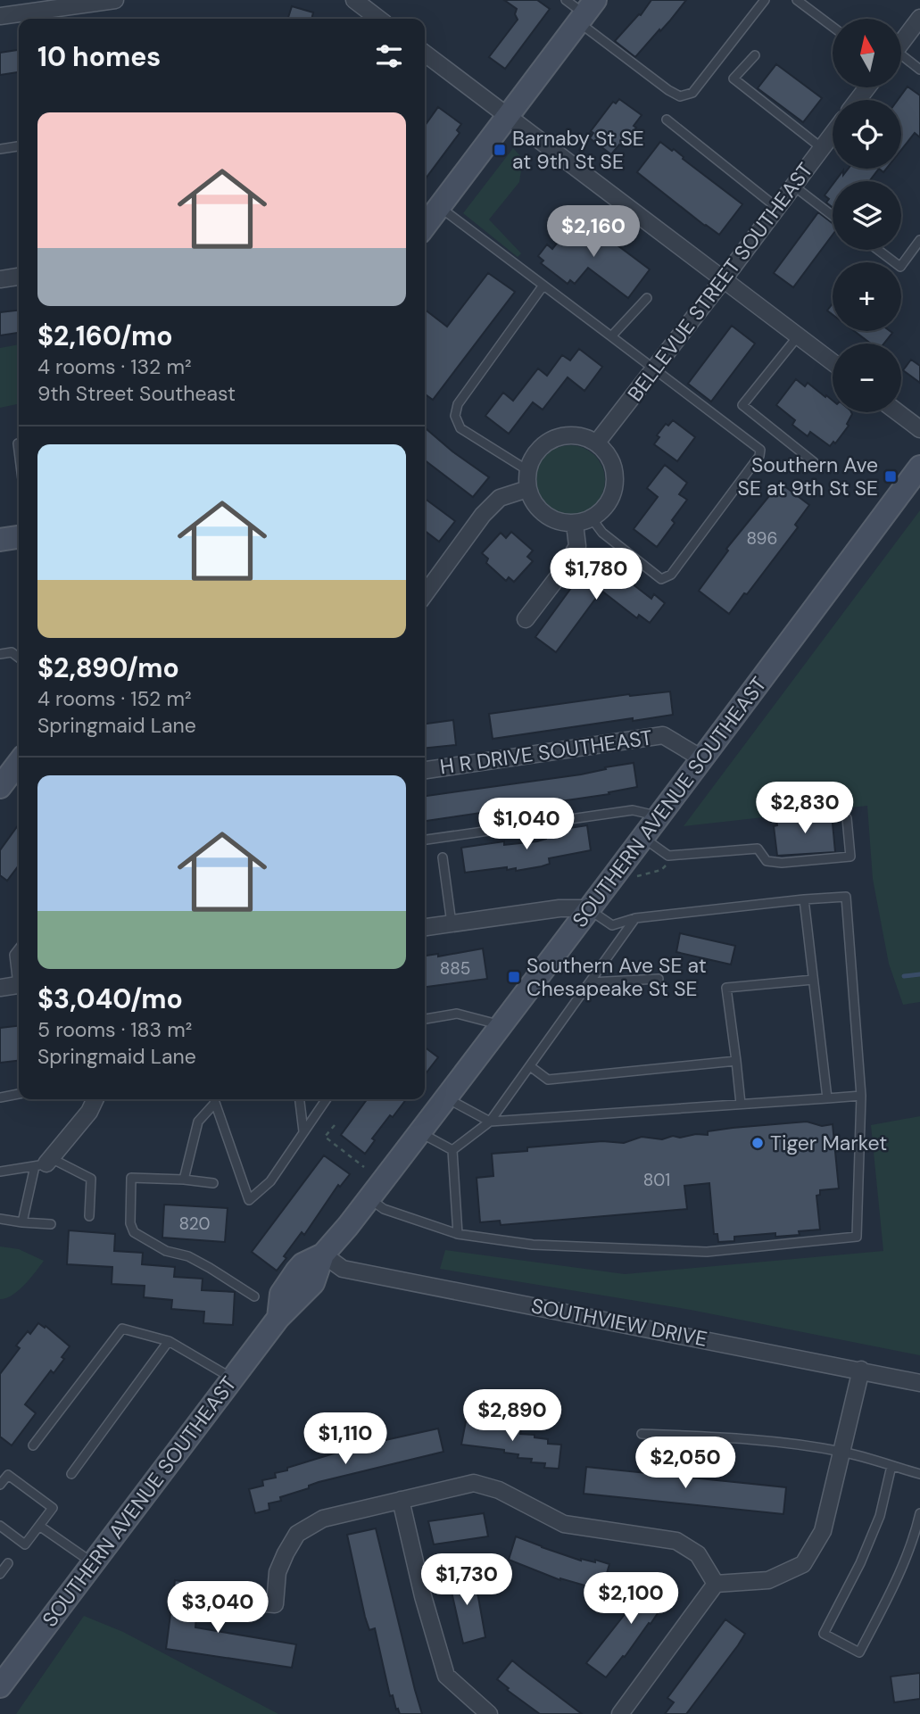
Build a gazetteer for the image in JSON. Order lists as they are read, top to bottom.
{
  "streets": {
    "main road": ["SOUTHERN AVENUE SOUTHEAST"],
    "street": ["BELLEVUE STREET SOUTHEAST", "H R DRIVE SOUTHEAST", "SOUTHVIEW DRIVE"]
  },
  "crossings": [
    ["H R DRIVE SOUTHEAST", "SOUTHERN AVENUE SOUTHEAST"],
    ["SOUTHERN AVENUE SOUTHEAST", "SOUTHVIEW DRIVE"]
  ],
  "places": {
    "transit": ["Barnaby St SE at 9th St SE", "Southern Ave SE at 9th St SE", "Southern Ave SE at Chesapeake St SE"],
    "other": ["Tiger Market"]
  },
  "house_numbers": [
    "896",
    "885",
    "801",
    "820"
  ],
  "north": "top",
  "page": {
    "map_buttons": ["+", "−"],
    "heading": "10 homes",
    "list": [
      {
        "name": "$2,160/mo",
        "note": "4 rooms · 132 m² · 9th Street Southeast"
      },
      {
        "name": "$2,890/mo",
        "note": "4 rooms · 152 m² · Springmaid Lane"
      },
      {
        "name": "$3,040/mo",
        "note": "5 rooms · 183 m² · Springmaid Lane"
      }
    ],
    "price": [
      "$2,160",
      "$1,780",
      "$2,830",
      "$1,040",
      "$2,890",
      "$1,110",
      "$2,050",
      "$1,730",
      "$2,100",
      "$3,040"
    ]
  }
}
